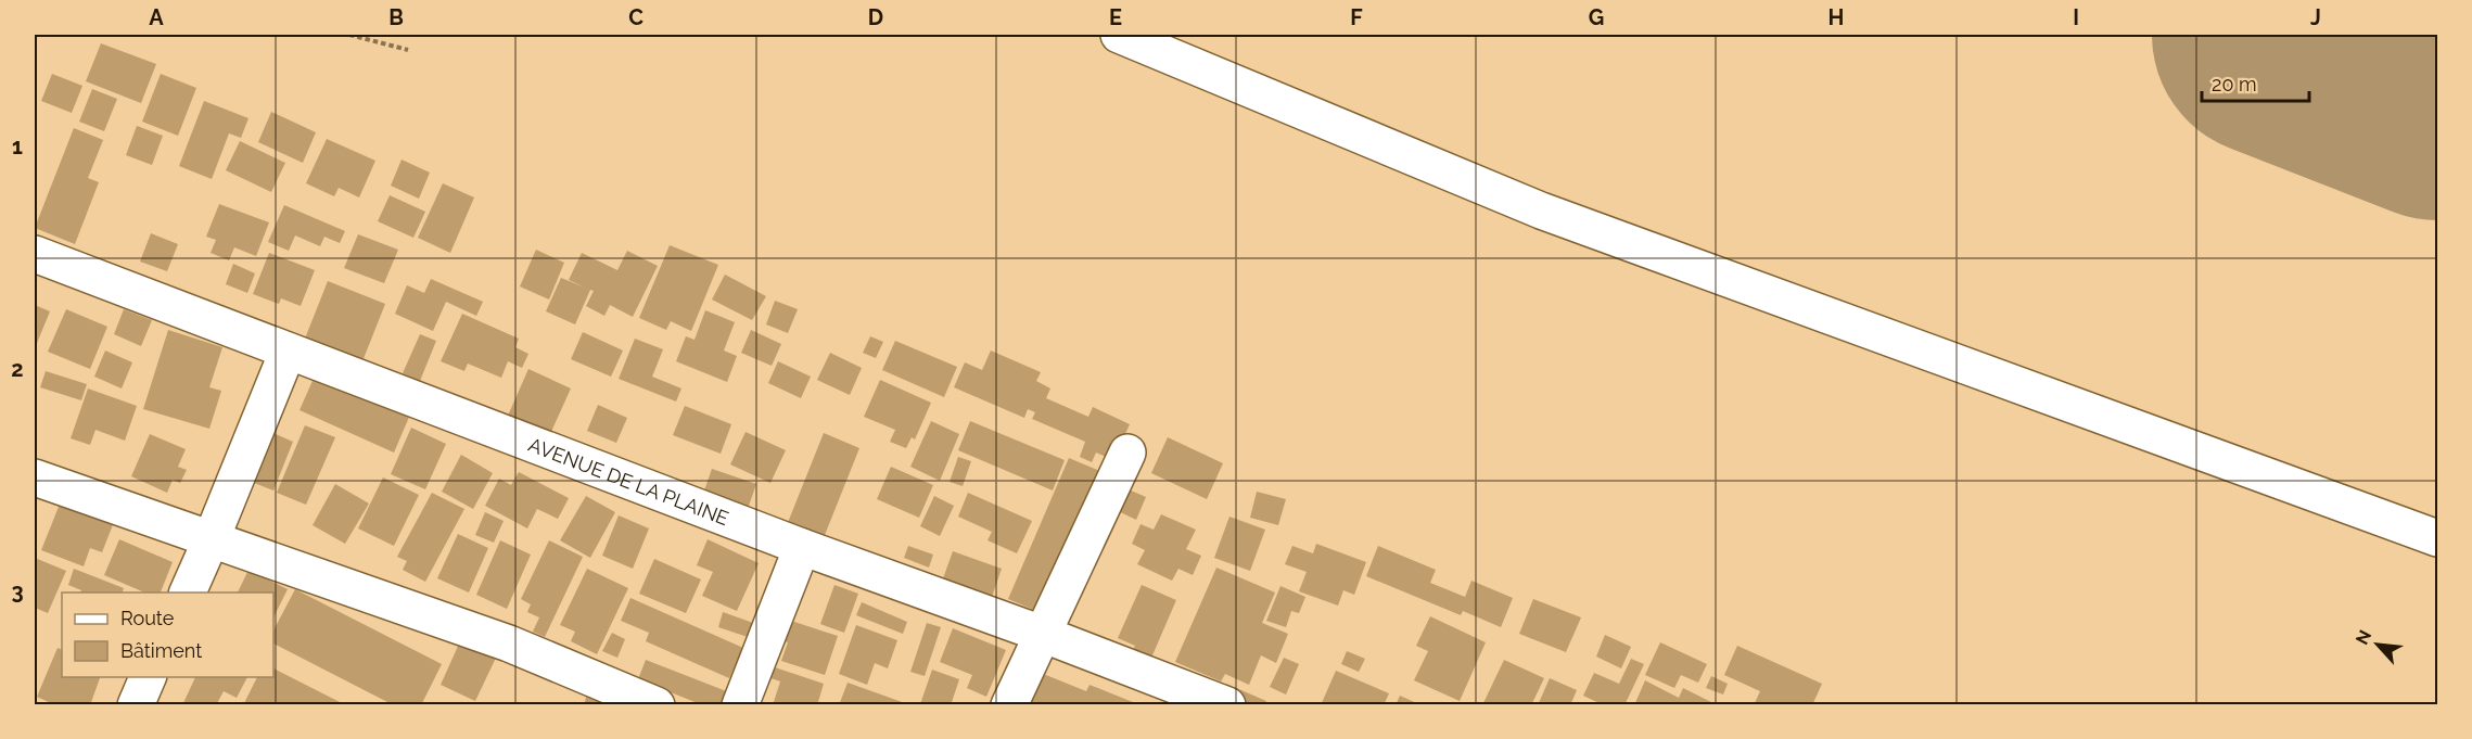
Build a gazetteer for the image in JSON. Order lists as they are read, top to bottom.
{
  "streets": {
    "street": ["AVENUE DE LA PLAINE"]
  },
  "legend": ["Route", "Bâtiment"],
  "scale_bar": "20 m",
  "north": "top left",
  "grid": {
    "columns": [
      "A",
      "B",
      "C",
      "D",
      "E",
      "F",
      "G",
      "H",
      "I",
      "J"
    ],
    "rows": ["1", "2", "3"]
  }
}
